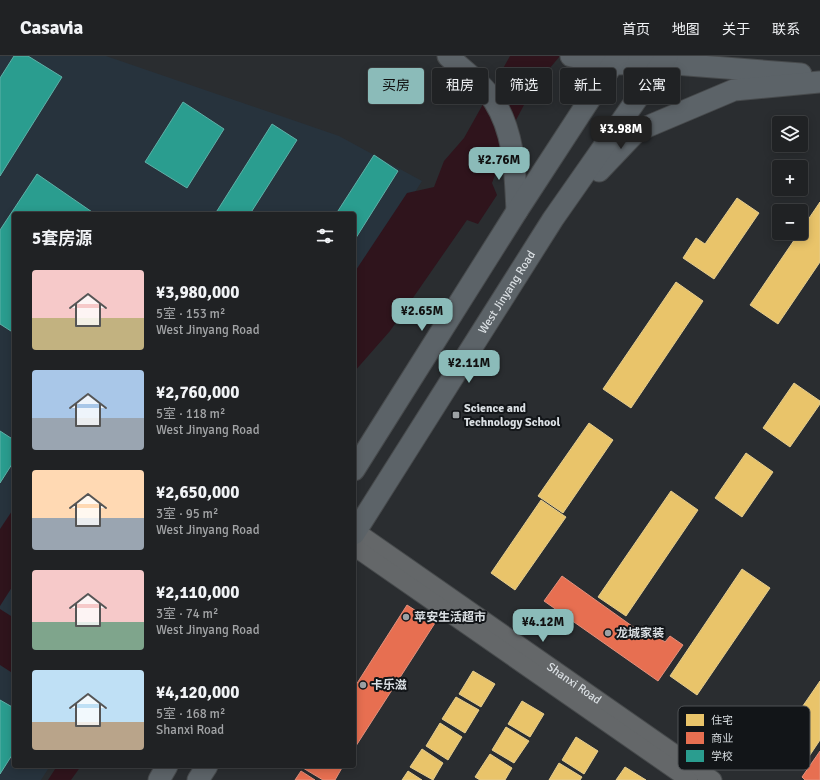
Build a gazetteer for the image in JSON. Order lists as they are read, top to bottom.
{
  "streets": {
    "main road": ["West Jinyang Road"],
    "street": ["Shanxi Road"]
  },
  "places": {
    "transit": ["Science and Technology School"],
    "other": ["苹安生活超市", "龙城家装", "卡乐滋"]
  },
  "legend": ["住宅", "商业", "学校"],
  "page": {
    "header": "Casavia",
    "nav": [
      "首页",
      "地图",
      "关于",
      "联系"
    ],
    "chip": [
      "买房",
      "租房",
      "筛选",
      "新上",
      "公寓"
    ],
    "map_buttons": ["+", "−"],
    "price": [
      "¥3.98M",
      "¥2.76M",
      "¥2.65M",
      "¥2.11M",
      "¥4.12M"
    ],
    "heading": "5套房源",
    "list": [
      {
        "name": "¥3,980,000",
        "note": "5室 · 153 m² · West Jinyang Road"
      },
      {
        "name": "¥2,760,000",
        "note": "5室 · 118 m² · West Jinyang Road"
      },
      {
        "name": "¥2,650,000",
        "note": "3室 · 95 m² · West Jinyang Road"
      },
      {
        "name": "¥2,110,000",
        "note": "3室 · 74 m² · West Jinyang Road"
      },
      {
        "name": "¥4,120,000",
        "note": "5室 · 168 m² · Shanxi Road"
      }
    ]
  }
}
